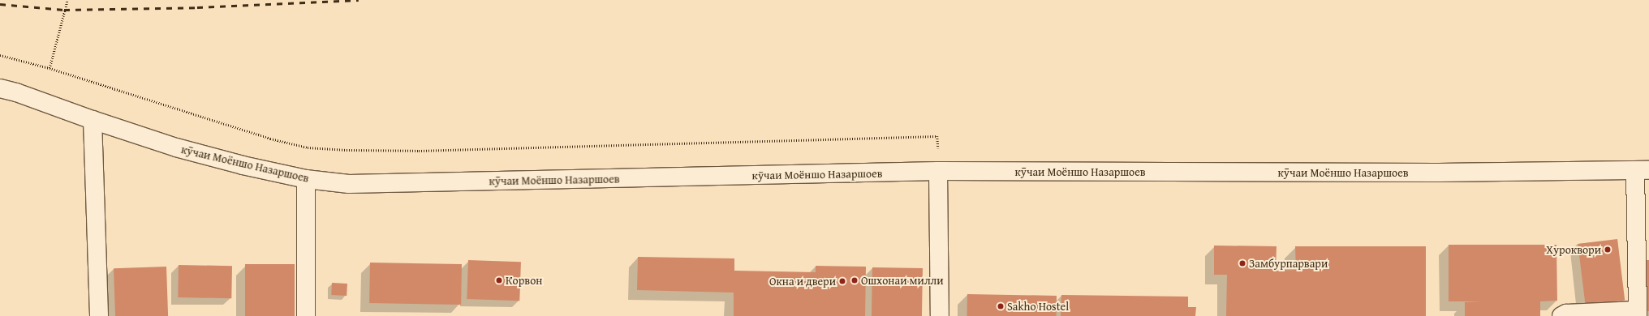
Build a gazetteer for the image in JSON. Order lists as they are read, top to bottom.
{
  "streets": {
    "street": ["кӯчаи Моёншо Назаршоев"]
  },
  "places": [
    "Хуроквори",
    "Замбурпарвари",
    "Корвон",
    "Ошхонаи милли",
    "Окна и двери",
    "Sakho Hostel"
  ]
}
